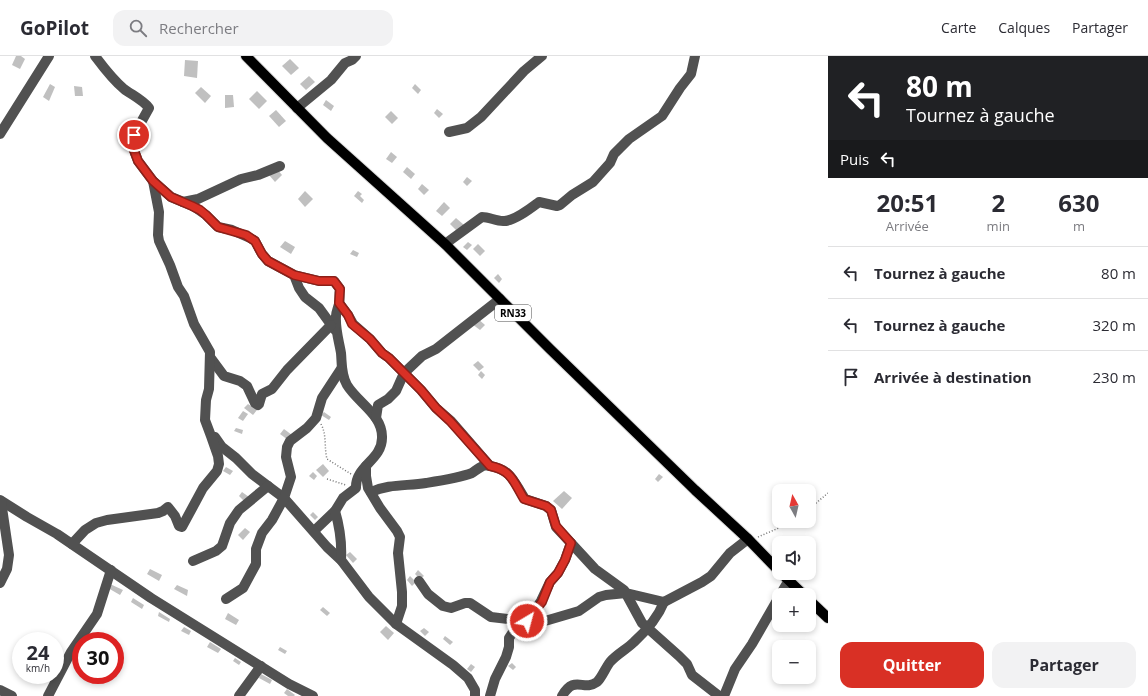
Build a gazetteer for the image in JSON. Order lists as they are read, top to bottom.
{
  "streets": {
    "main road": ["RN33"]
  },
  "north": "top",
  "page": {
    "header": "GoPilot",
    "search": "Rechercher",
    "nav": ["Carte", "Calques", "Partager"],
    "turn": ["80 m", "Tournez à gauche"],
    "then": "Puis",
    "eta": [
      "20:51",
      "Arrivée",
      "2",
      "min",
      "630",
      "m"
    ],
    "list": [
      {
        "name": "Tournez à gauche",
        "value": "80 m"
      },
      {
        "name": "Tournez à gauche",
        "value": "320 m"
      },
      {
        "name": "Arrivée à destination",
        "value": "230 m"
      }
    ],
    "map_buttons": ["+", "−"],
    "speed": "24 km/h",
    "limit": "30",
    "buttons": ["Quitter", "Partager"]
  }
}
